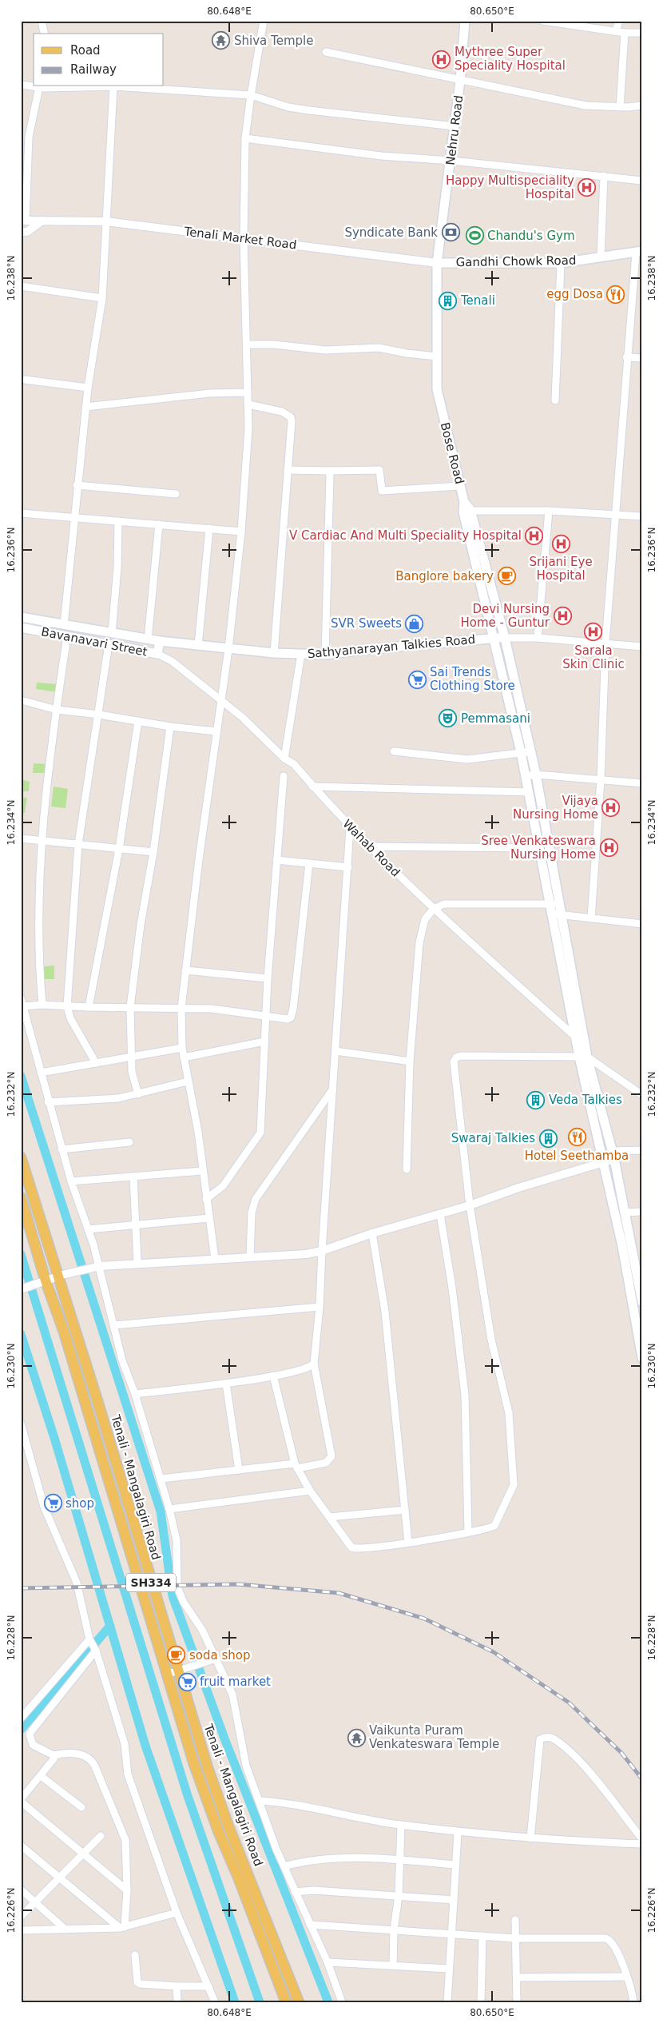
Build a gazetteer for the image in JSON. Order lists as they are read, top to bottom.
{
  "streets": {
    "main road": [
      "Nehru Road",
      "Gandhi Chowk Road",
      "Bose Road",
      "Bavanavari Street",
      "Sathyanarayan Talkies Road",
      "Tenali - Mangalagiri Road",
      "SH334"
    ],
    "street": ["Tenali Market Road", "Wahab Road"]
  },
  "crossings": [
    ["Nehru Road", "Tenali Market Road"],
    ["Nehru Road", "Gandhi Chowk Road"],
    ["Nehru Road", "Bose Road"],
    ["Tenali Market Road", "Gandhi Chowk Road"],
    ["Tenali Market Road", "Bose Road"],
    ["Gandhi Chowk Road", "Bose Road"],
    ["Bose Road", "Sathyanarayan Talkies Road"],
    ["Bose Road", "Wahab Road"],
    ["Bavanavari Street", "Sathyanarayan Talkies Road"],
    ["Bavanavari Street", "Wahab Road"]
  ],
  "places": {
    "temple": ["Shiva Temple", "Vaikunta Puram Venkateswara Temple"],
    "hospital": [
      "Mythree Super Speciality Hospital",
      "Happy Multispeciality Hospital",
      "V Cardiac And Multi Speciality Hospital",
      "Srijani Eye Hospital",
      "Devi Nursing Home - Guntur",
      "Sarala Skin Clinic",
      "Vijaya Nursing Home",
      "Sree Venkateswara Nursing Home"
    ],
    "bank": ["Syndicate Bank"],
    "sports": ["Chandu's Gym"],
    "restaurant": ["egg Dosa", "Hotel Seethamba"],
    "building": ["Tenali", "Veda Talkies", "Swaraj Talkies"],
    "cafe": ["Banglore bakery", "soda shop"],
    "shop": ["SVR Sweets"],
    "supermarket": ["Sai Trends Clothing Store", "shop", "fruit market"],
    "theatre": ["Pemmasani"]
  },
  "legend": ["Road", "Railway"],
  "coordinates": [
    "80.648°E",
    "80.650°E",
    "16.238°N",
    "16.236°N",
    "16.234°N",
    "16.232°N",
    "16.230°N",
    "16.228°N",
    "16.226°N"
  ]
}
